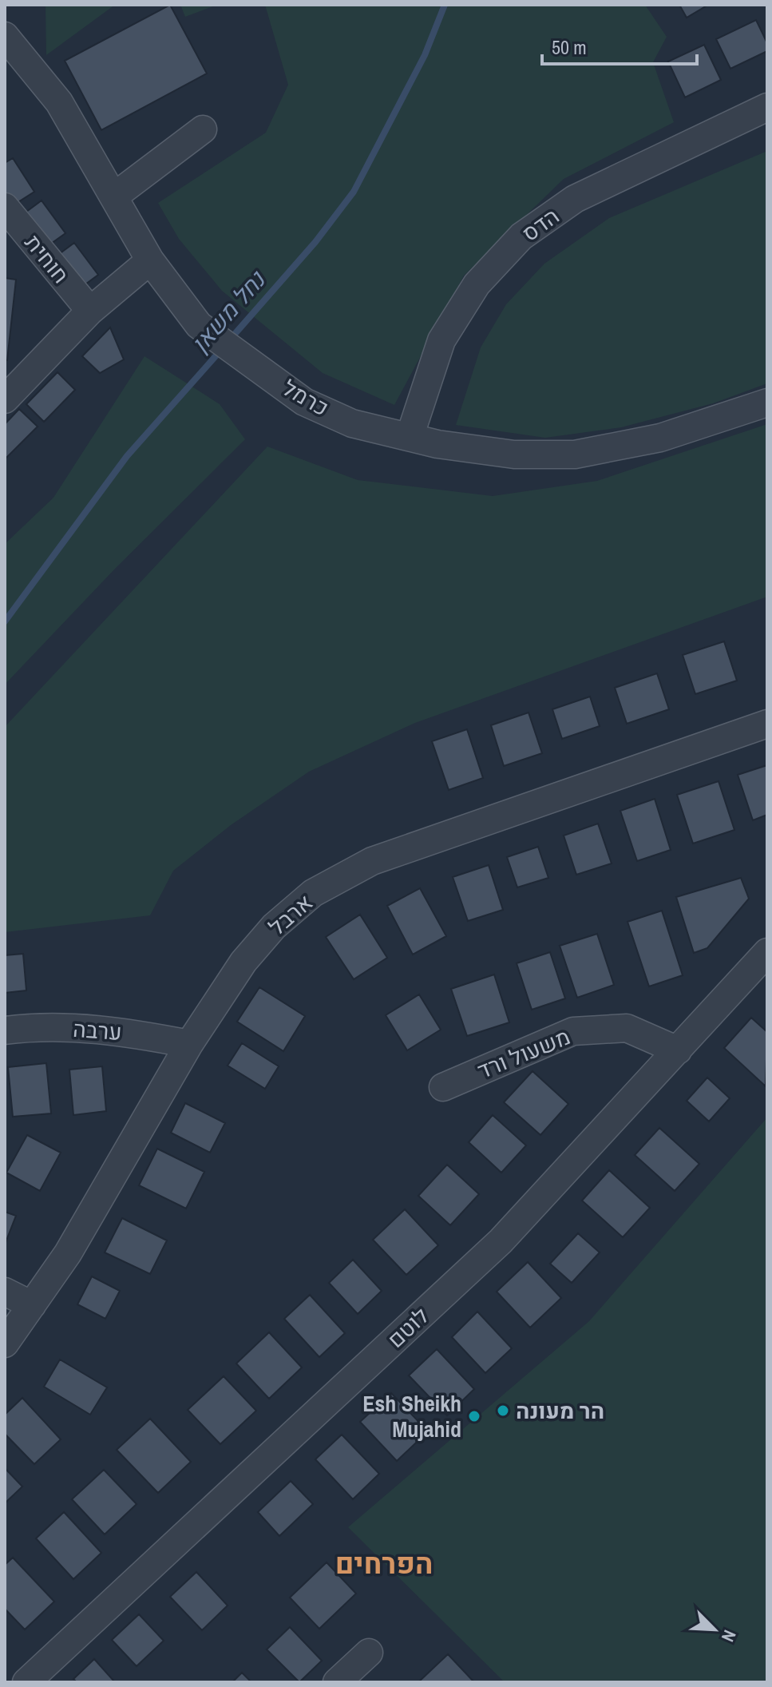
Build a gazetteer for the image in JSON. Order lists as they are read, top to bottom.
{
  "streets": {
    "street": [
      "הדס",
      "חוחית",
      "כרמל",
      "ארבל",
      "ערבה",
      "משעול ורד",
      "לוטם"
    ]
  },
  "crossings": [
    ["הדס", "כרמל"],
    ["ארבל", "ערבה"],
    ["משעול ורד", "לוטם"]
  ],
  "districts": ["הפרחים"],
  "water": ["נחל משאן"],
  "places": ["הר מעונה", "Esh Sheikh Mujahid"],
  "scale_bar": "50 m",
  "north": "bottom right"
}
